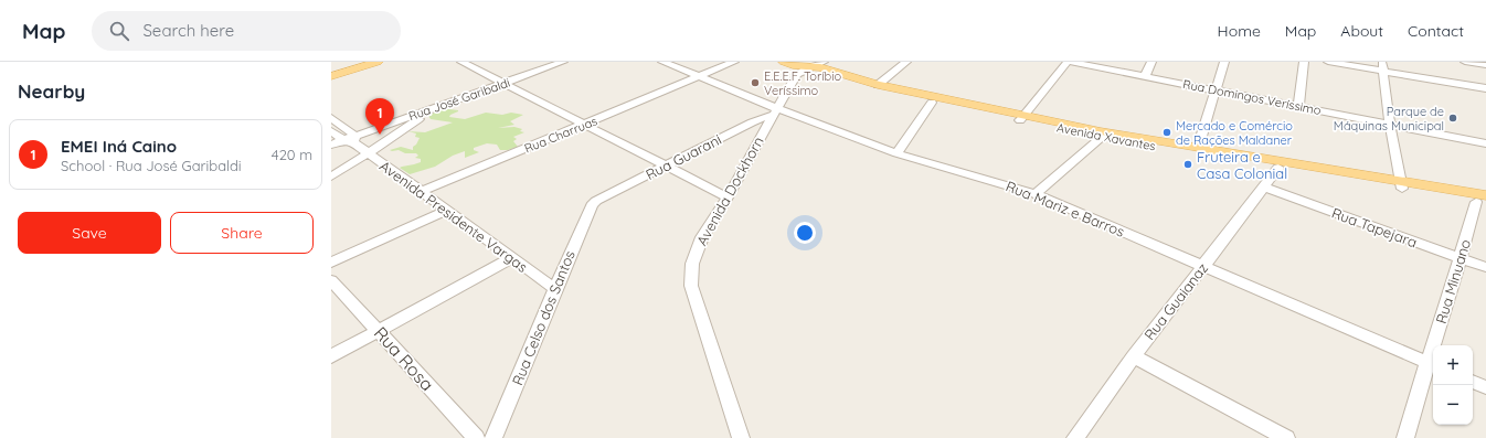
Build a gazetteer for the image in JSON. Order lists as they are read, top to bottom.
{
  "streets": {
    "main road": ["Avenida Xavantes"],
    "street": [
      "Rua Domingos Veríssimo",
      "Rua José Garibaldi",
      "Rua Charruas",
      "Rua Guarani",
      "Avenida Dockhorn",
      "Rua Mariz e Barros",
      "Avenida Presidente Vargas",
      "Rua Tapejara",
      "Rua Minuano",
      "Rua Guaianaz",
      "Rua Celso dos Santos",
      "Rua Rosa"
    ]
  },
  "crossings": [
    ["Rua José Garibaldi", "Avenida Presidente Vargas"],
    ["Rua Charruas", "Rua Mariz e Barros"],
    ["Rua Charruas", "Avenida Presidente Vargas"],
    ["Avenida Xavantes", "Avenida Dockhorn"],
    ["Avenida Xavantes", "Rua Minuano"],
    ["Avenida Xavantes", "Rua Guaianaz"],
    ["Rua Guarani", "Avenida Dockhorn"],
    ["Rua Guarani", "Rua Mariz e Barros"],
    ["Rua Guarani", "Rua Celso dos Santos"],
    ["Avenida Dockhorn", "Rua Mariz e Barros"],
    ["Rua Mariz e Barros", "Rua Minuano"],
    ["Rua Mariz e Barros", "Rua Guaianaz"],
    ["Avenida Presidente Vargas", "Rua Celso dos Santos"],
    ["Rua Tapejara", "Rua Minuano"],
    ["Rua Tapejara", "Rua Guaianaz"]
  ],
  "places": [
    "E.E.E.F. Toríbio Veríssimo",
    "Parque de Máquinas Municipal",
    "Mercado e Comércio de Rações Maldaner",
    "Fruteira e Casa Colonial"
  ],
  "page": {
    "header": "Map",
    "search": "Search here",
    "nav": [
      "Home",
      "Map",
      "About",
      "Contact"
    ],
    "heading": "Nearby",
    "pins": "1",
    "list": [
      {
        "mark": "1",
        "name": "EMEI Iná Caino",
        "note": "School · Rua José Garibaldi",
        "value": "420 m"
      }
    ],
    "buttons": ["Save", "Share"],
    "map_buttons": ["+", "−"]
  }
}
